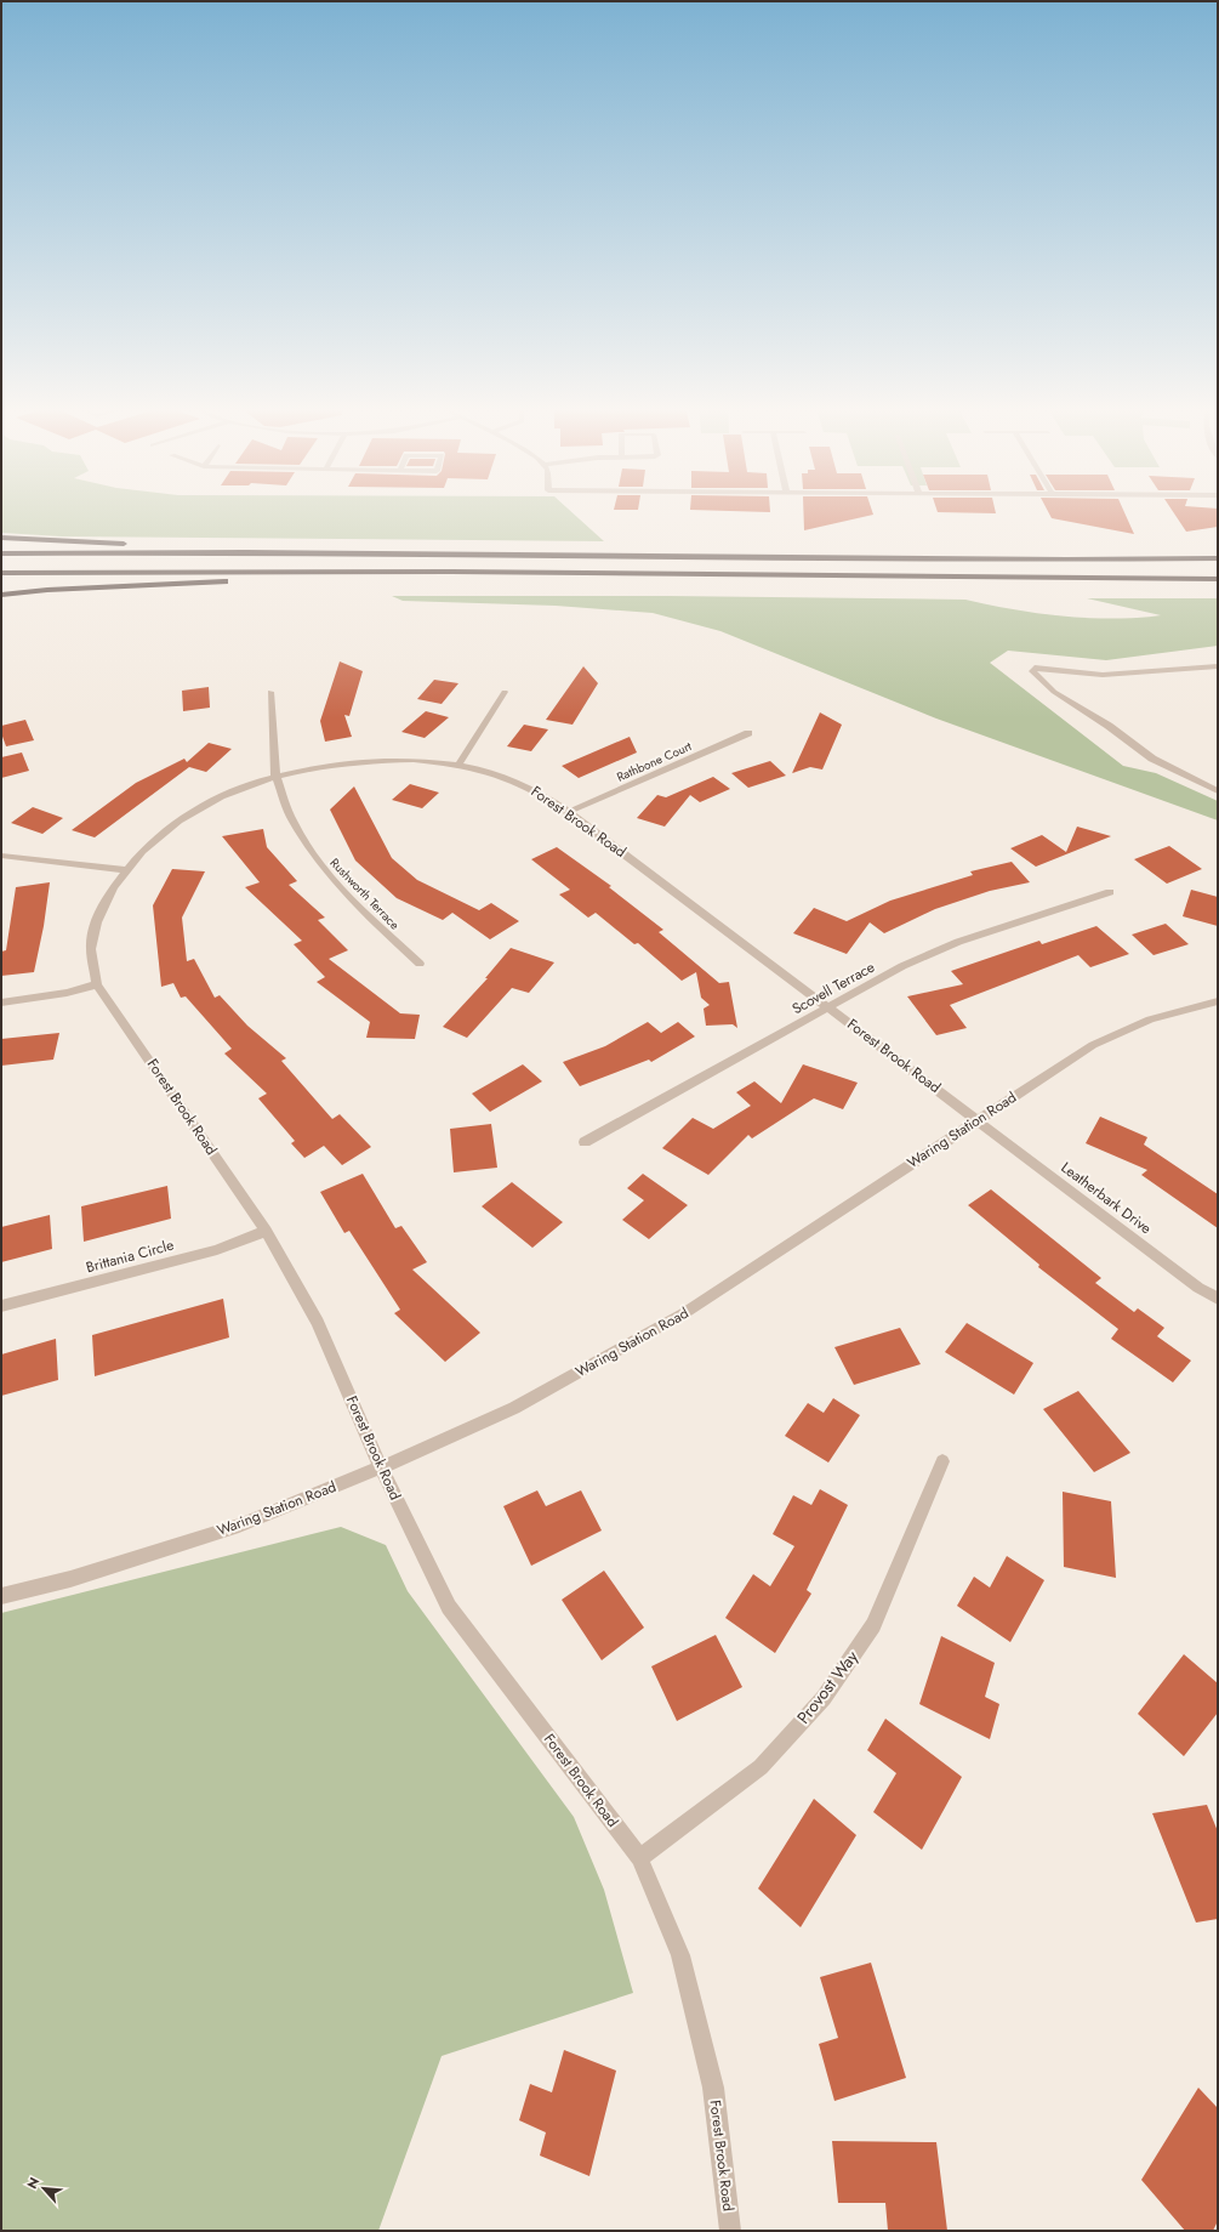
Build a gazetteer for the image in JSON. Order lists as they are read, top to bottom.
{
  "streets": {
    "street": [
      "Rathbone Court",
      "Forest Brook Road",
      "Rushworth Terrace",
      "Scovell Terrace",
      "Waring Station Road",
      "Leatherbark Drive",
      "Brittania Circle",
      "Provost Way"
    ]
  },
  "crossings": [
    ["Rathbone Court", "Forest Brook Road"],
    ["Forest Brook Road", "Rushworth Terrace"],
    ["Forest Brook Road", "Scovell Terrace"],
    ["Forest Brook Road", "Waring Station Road"],
    ["Forest Brook Road", "Leatherbark Drive"],
    ["Forest Brook Road", "Brittania Circle"],
    ["Forest Brook Road", "Provost Way"],
    ["Waring Station Road", "Leatherbark Drive"]
  ],
  "north": "top left"
}
